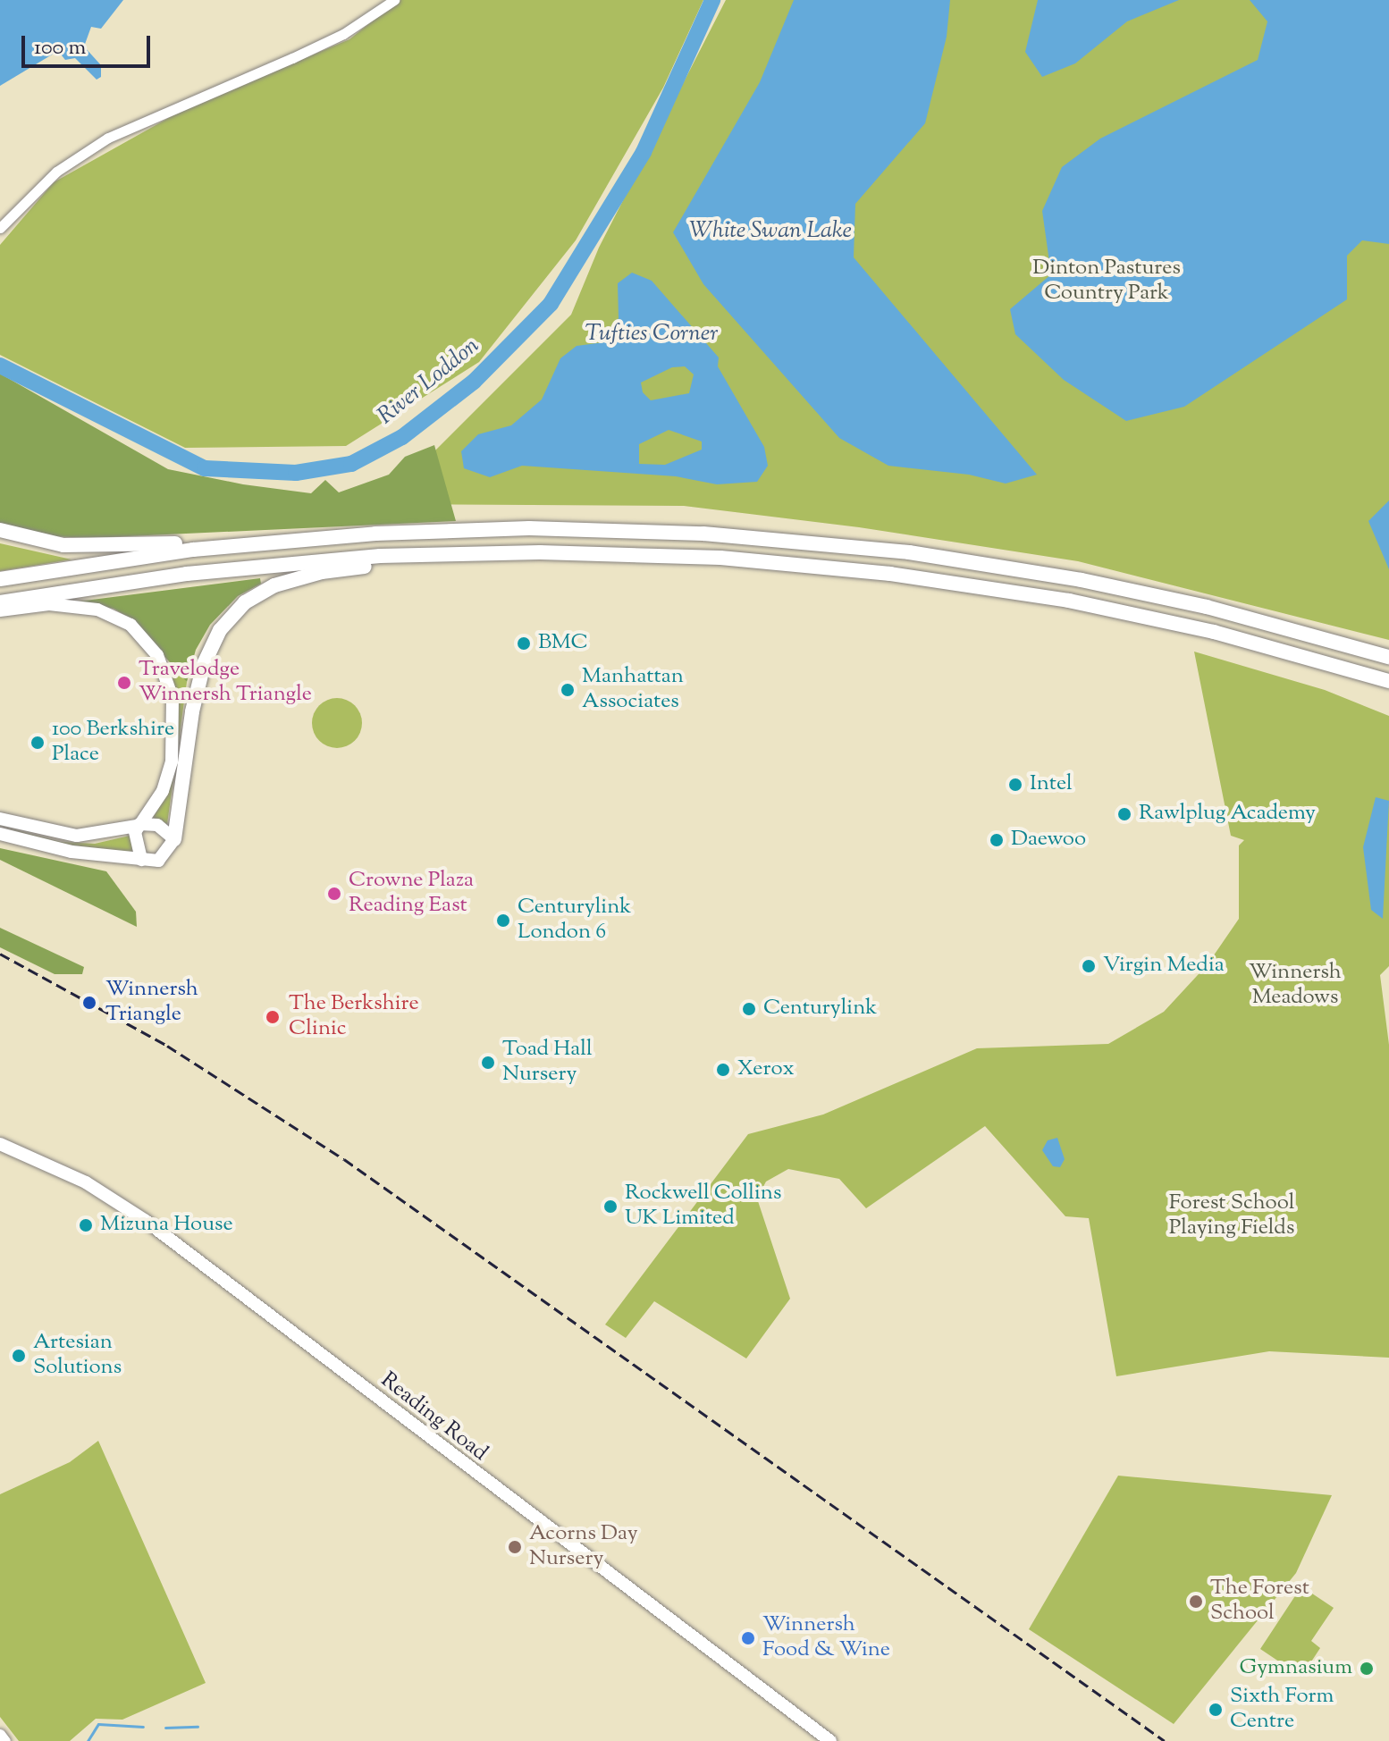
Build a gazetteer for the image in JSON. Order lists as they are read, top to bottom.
{
  "streets": {
    "main road": ["Reading Road"]
  },
  "water": ["White Swan Lake", "Tufties Corner", "River Loddon"],
  "parks": ["Dinton Pastures Country Park", "Winnersh Meadows", "Forest School Playing Fields"],
  "places": [
    "BMC",
    "Travelodge Winnersh Triangle",
    "Manhattan Associates",
    "100 Berkshire Place",
    "Intel",
    "Rawlplug Academy",
    "Daewoo",
    "Crowne Plaza Reading East",
    "Centurylink London 6",
    "Virgin Media",
    "Winnersh Triangle",
    "Centurylink",
    "The Berkshire Clinic",
    "Toad Hall Nursery",
    "Xerox",
    "Rockwell Collins UK Limited",
    "Mizuna House",
    "Artesian Solutions",
    "Acorns Day Nursery",
    "The Forest School",
    "Winnersh Food & Wine",
    "Gymnasium",
    "Sixth Form Centre"
  ],
  "scale_bar": "100 m"
}
